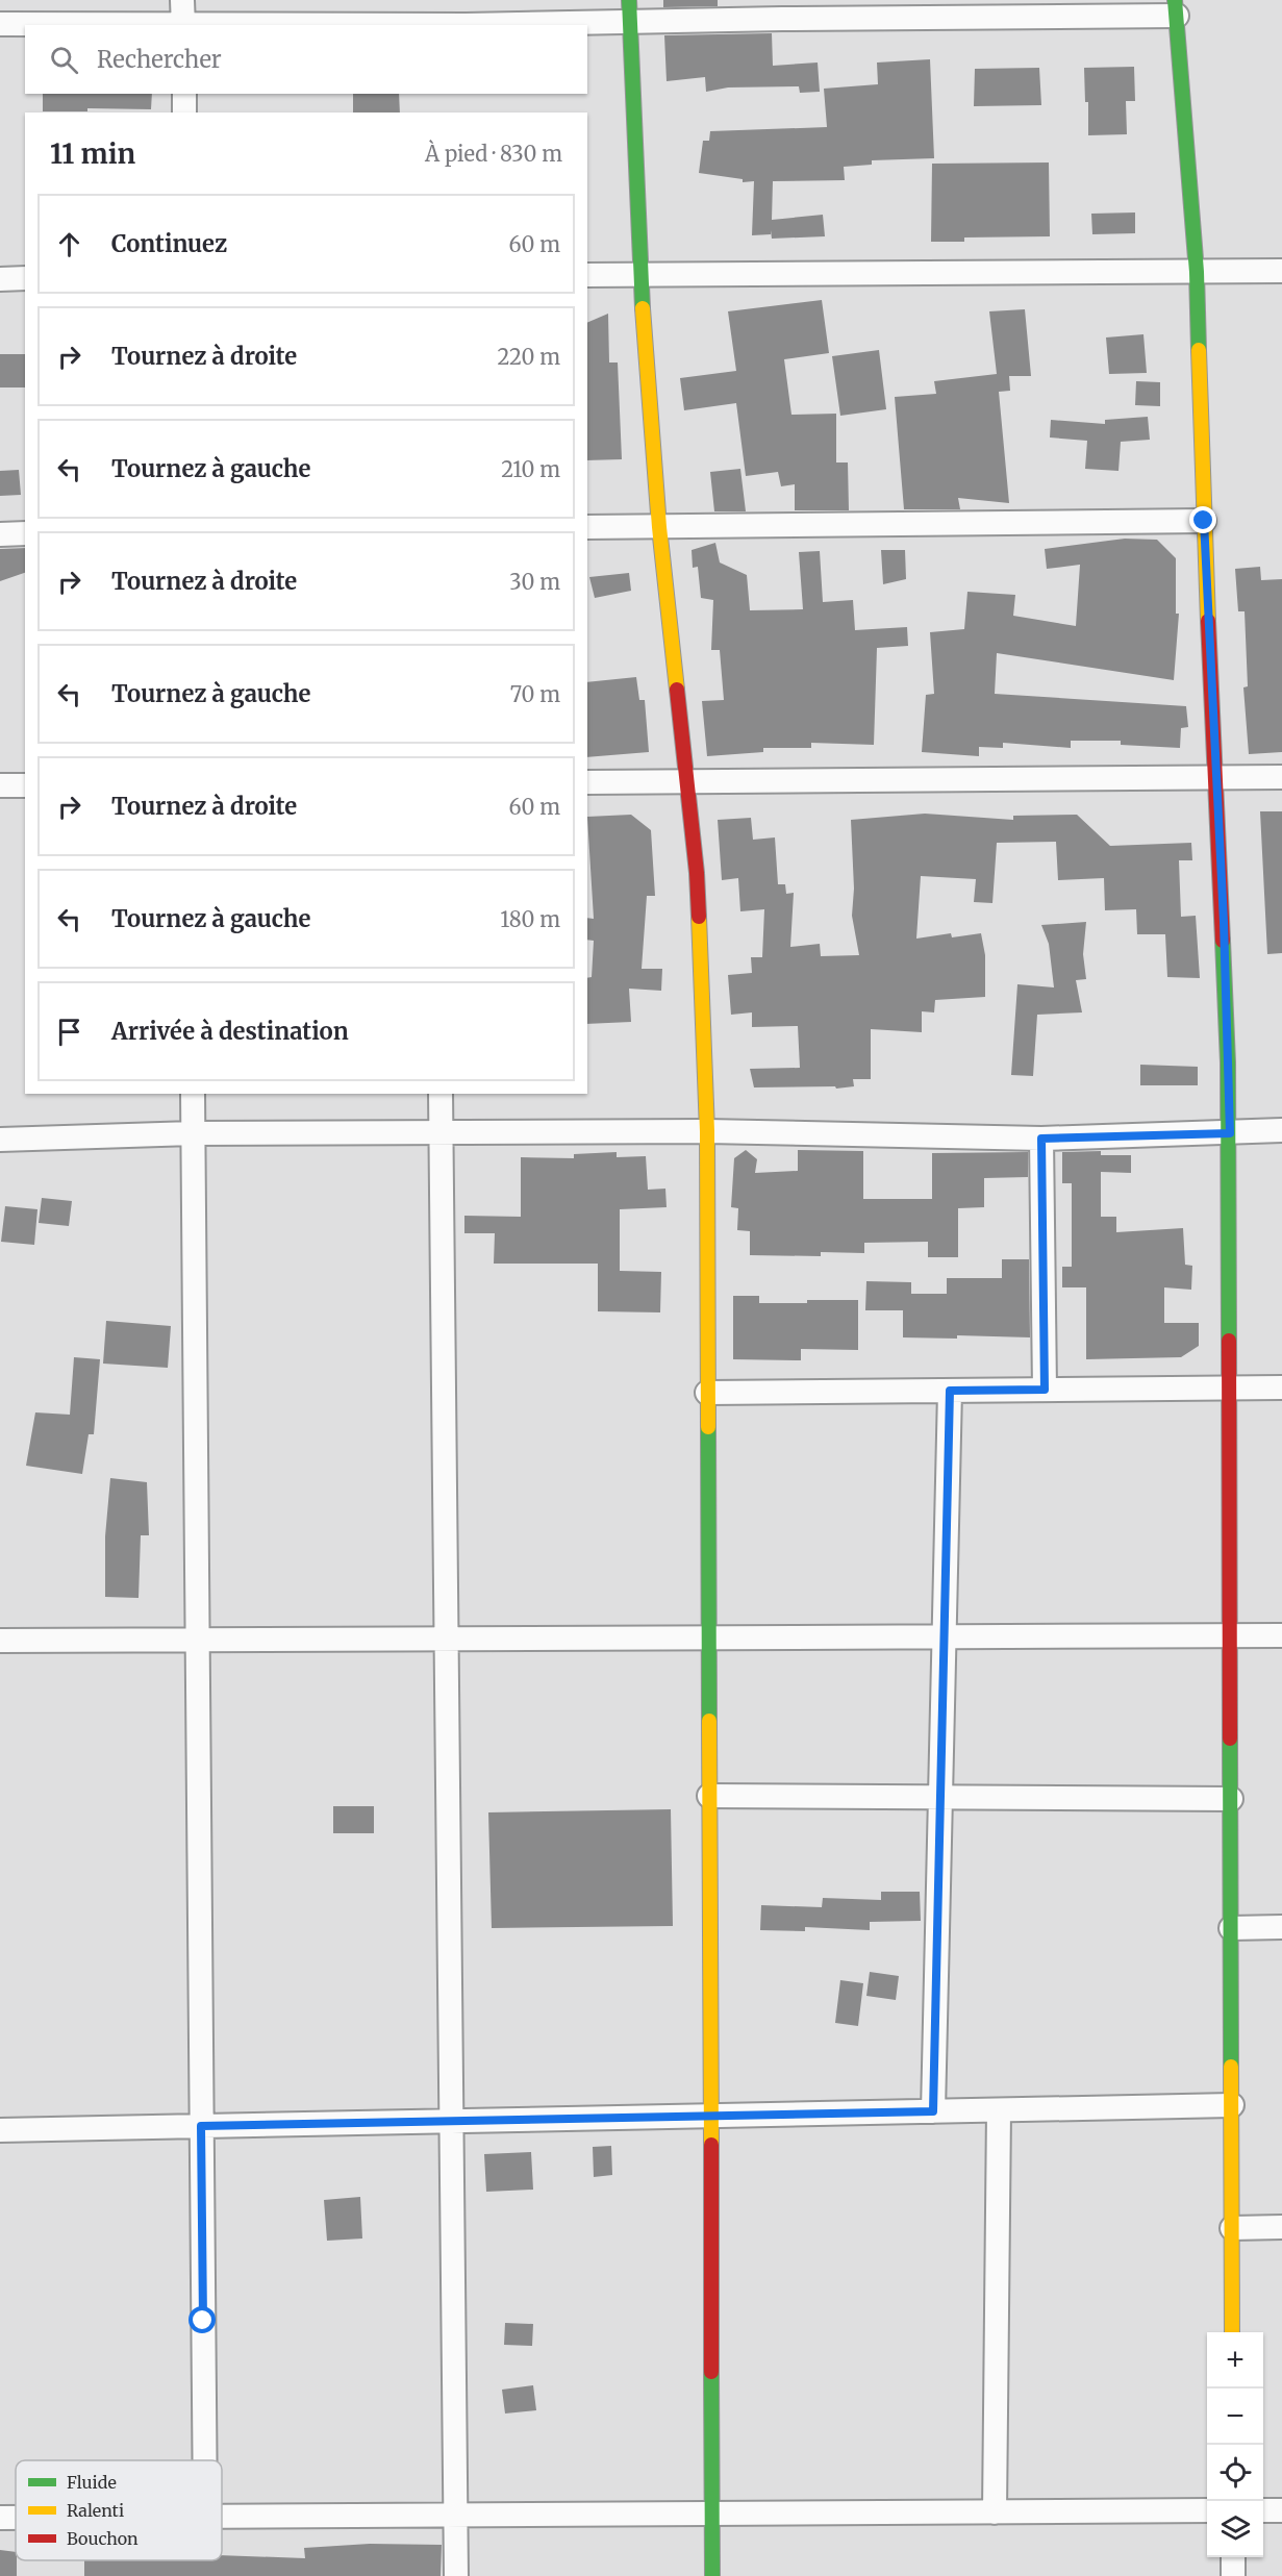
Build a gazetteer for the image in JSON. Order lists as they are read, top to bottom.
{
  "legend": ["Fluide", "Ralenti", "Bouchon"],
  "page": {
    "search": "Rechercher",
    "heading": ["11 min", "À pied · 830 m"],
    "list": [
      ["Continuez", "60 m"],
      ["Tournez à droite", "220 m"],
      ["Tournez à gauche", "210 m"],
      ["Tournez à droite", "30 m"],
      ["Tournez à gauche", "70 m"],
      ["Tournez à droite", "60 m"],
      ["Tournez à gauche", "180 m"],
      "Arrivée à destination"
    ],
    "map_buttons": ["+", "−"]
  }
}
